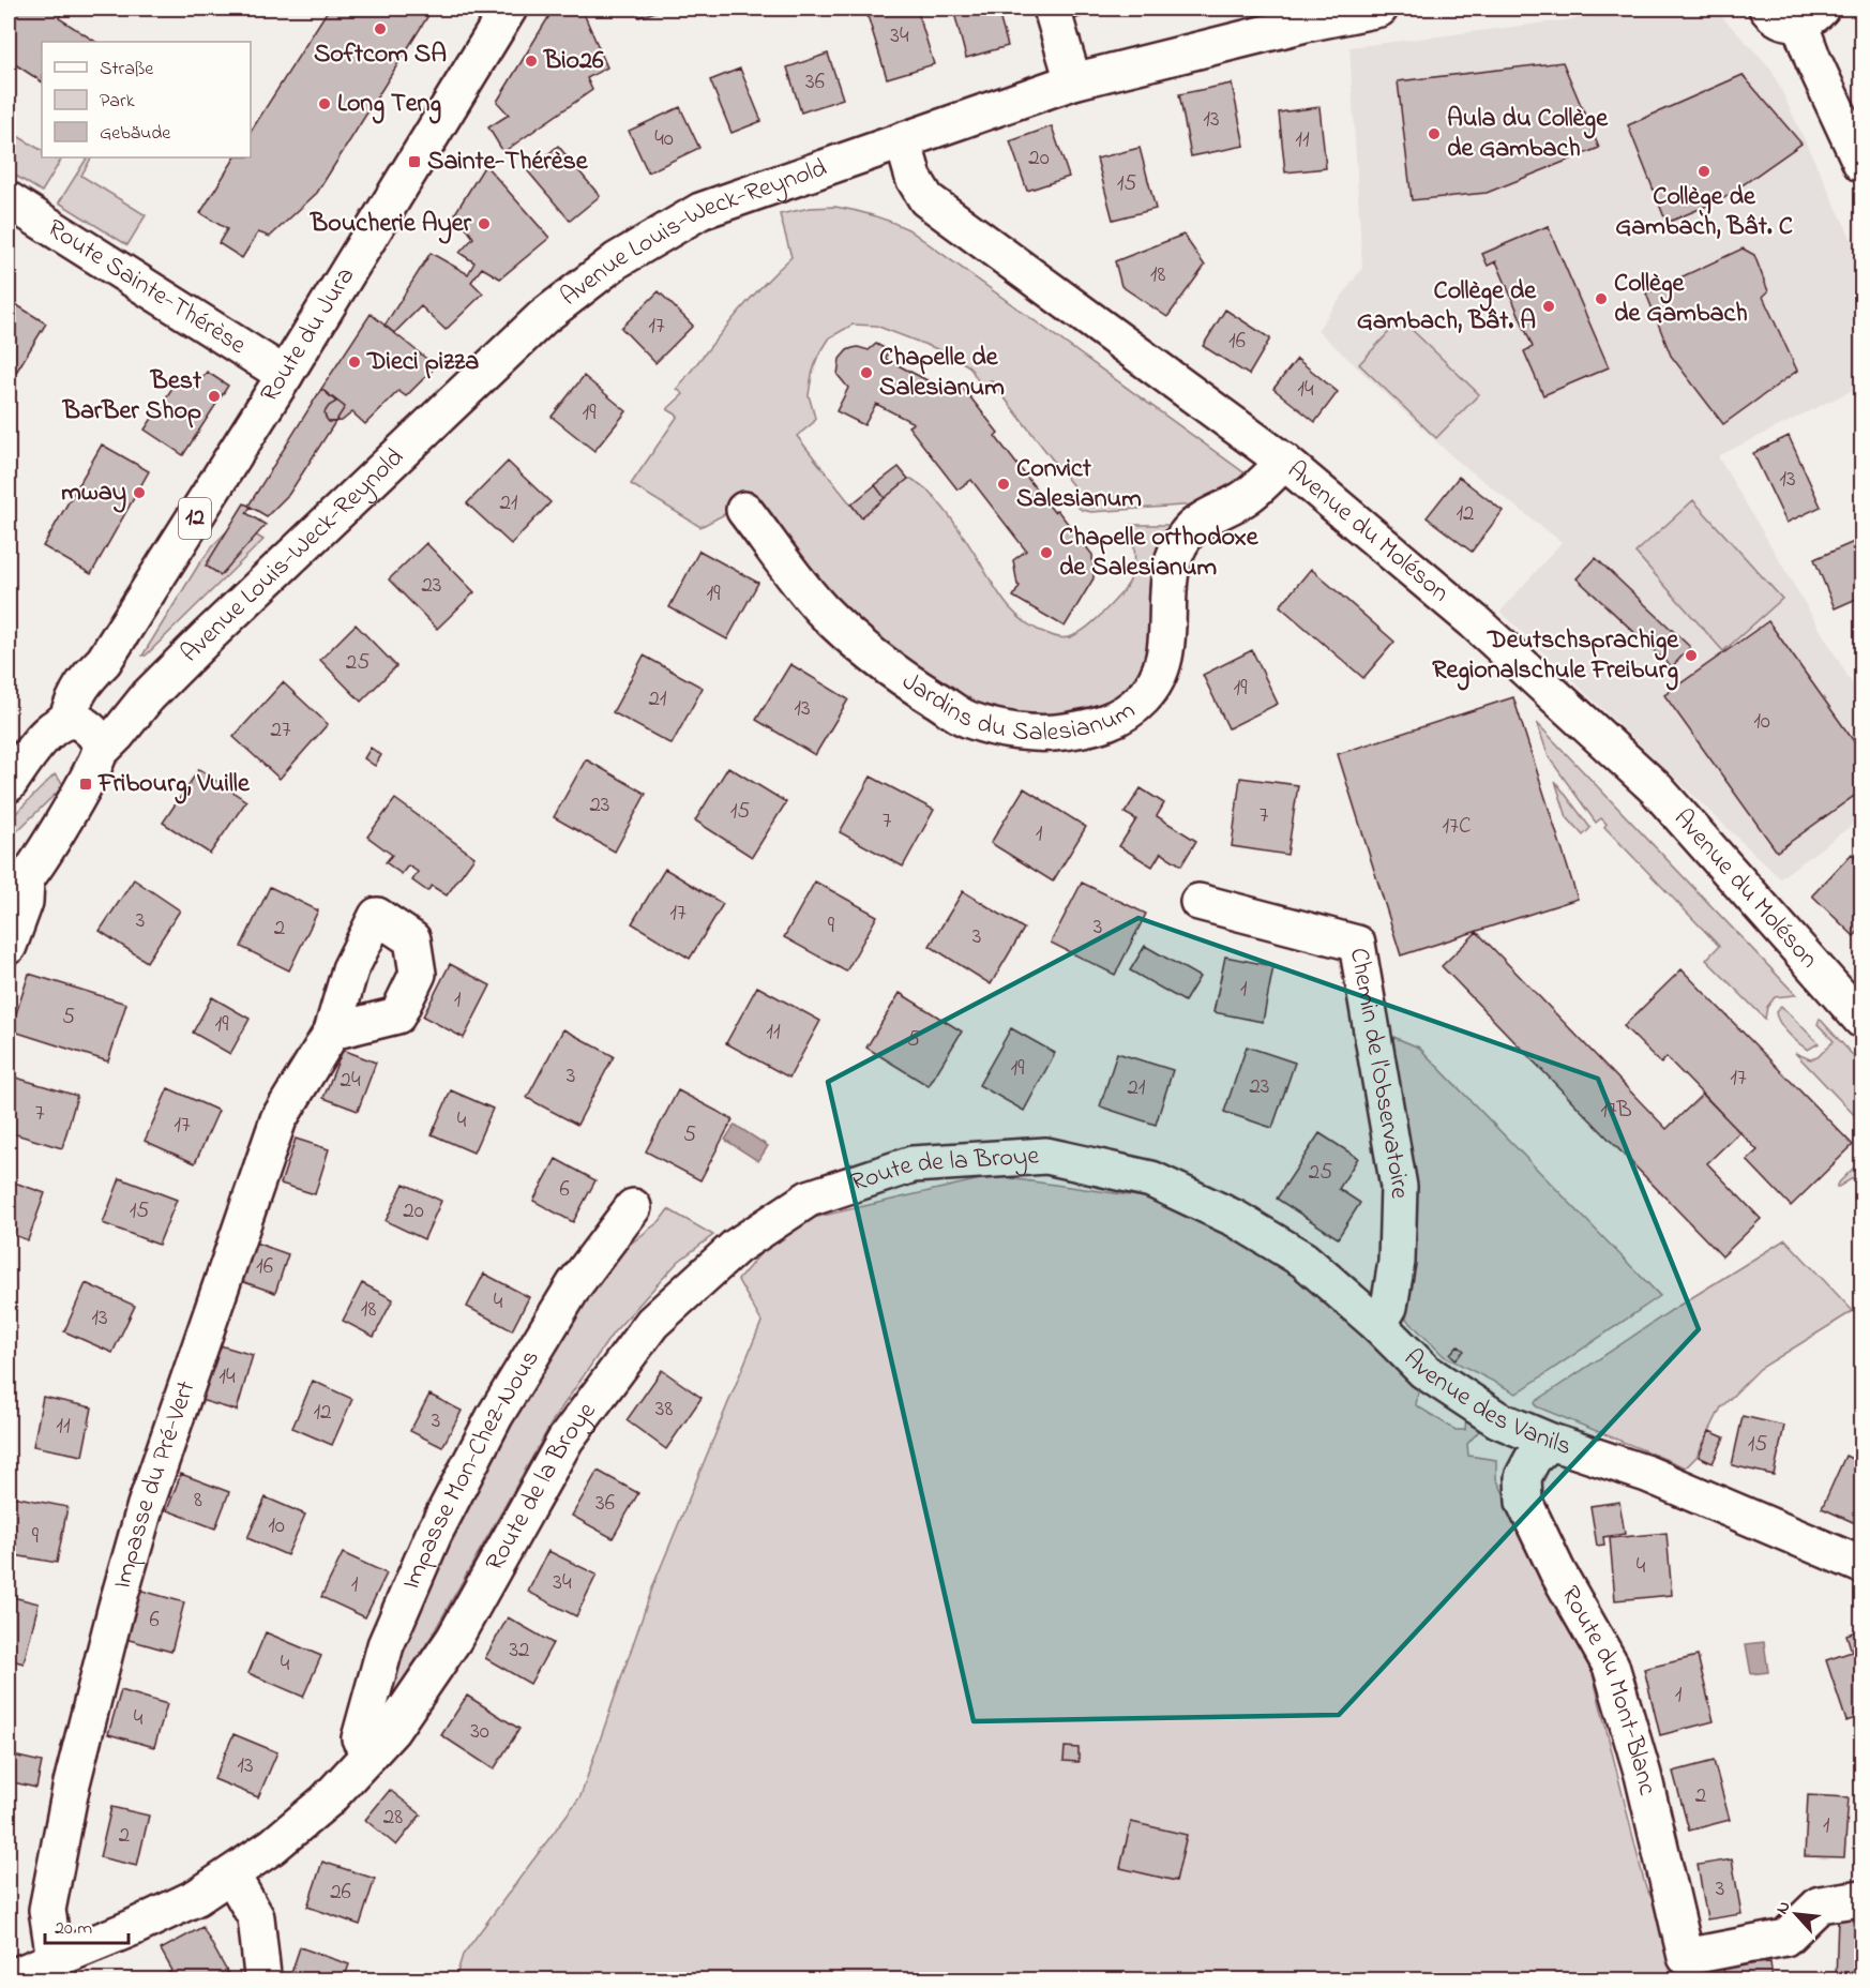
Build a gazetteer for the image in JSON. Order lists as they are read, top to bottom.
{
  "streets": {
    "street": [
      "Avenue Louis-Weck-Reynold",
      "Route Sainte-Thérèse",
      "Route du Jura",
      "12",
      "Avenue du Moléson",
      "Jardins du Salesianum",
      "Chemin de l'Observatoire",
      "Route de la Broye",
      "Avenue des Vanils",
      "Impasse Mon-Chez-Nous",
      "Impasse du Pré-Vert",
      "Route du Mont-Blanc"
    ]
  },
  "crossings": [
    ["Avenue Louis-Weck-Reynold", "Route du Jura"],
    ["Avenue Louis-Weck-Reynold", "Avenue du Moléson"],
    ["Route Sainte-Thérèse", "Route du Jura"],
    ["Avenue du Moléson", "Jardins du Salesianum"],
    ["Chemin de l'Observatoire", "Avenue des Vanils"],
    ["Route de la Broye", "Avenue des Vanils"],
    ["Route de la Broye", "Impasse Mon-Chez-Nous"],
    ["Route de la Broye", "Impasse du Pré-Vert"],
    ["Avenue des Vanils", "Route du Mont-Blanc"]
  ],
  "places": {
    "other": [
      "Softcom SA",
      "Bio26",
      "Long Teng",
      "Aula du Collège de Gambach",
      "Collège de Gambach, Bât. C",
      "Boucherie Ayer",
      "Collège de Gambach",
      "Collège de Gambach, Bât. A",
      "Dieci pizza",
      "Chapelle de Salesianum",
      "Best BarBer Shop",
      "Convict Salesianum",
      "mway",
      "Chapelle orthodoxe de Salesianum",
      "Deutschsprachige Regionalschule Freiburg"
    ],
    "transit": ["Sainte-Thérèse", "Fribourg, Vuille"]
  },
  "house_numbers": [
    "34",
    "36",
    "13",
    "40",
    "11",
    "20",
    "15",
    "18",
    "17",
    "16",
    "14",
    "19",
    "13",
    "21",
    "12",
    "23",
    "19",
    "25",
    "19",
    "21",
    "13",
    "10",
    "27",
    "23",
    "15",
    "7",
    "7",
    "17C",
    "1",
    "17",
    "3",
    "9",
    "3",
    "2",
    "3",
    "1",
    "1",
    "5",
    "19",
    "11",
    "5",
    "19",
    "3",
    "17",
    "24",
    "23",
    "21",
    "17B",
    "7",
    "4",
    "17",
    "5",
    "25",
    "6",
    "15",
    "20",
    "16",
    "4",
    "18",
    "13",
    "14",
    "38",
    "12",
    "3",
    "11",
    "15",
    "8",
    "36",
    "10",
    "9",
    "4",
    "34",
    "1",
    "6",
    "32",
    "4",
    "1",
    "4",
    "30",
    "13",
    "2",
    "28",
    "1",
    "2",
    "3",
    "26"
  ],
  "legend": ["Straße", "Park", "Gebäude"],
  "scale_bar": "20 m",
  "north": "top left"
}
